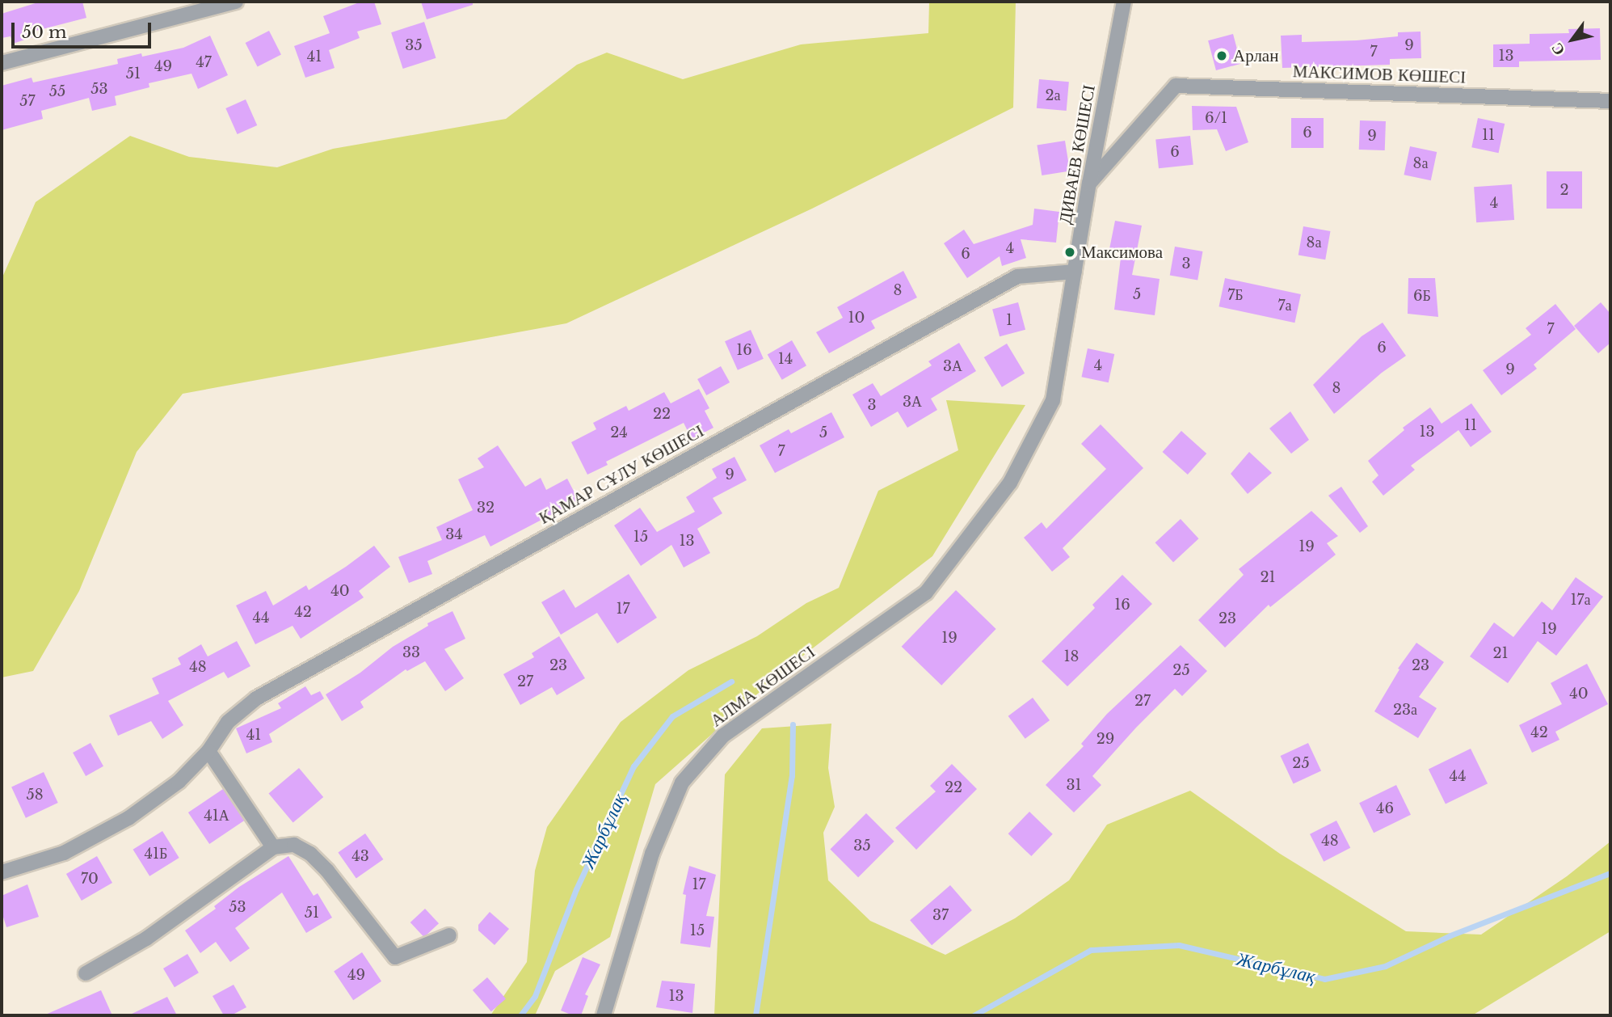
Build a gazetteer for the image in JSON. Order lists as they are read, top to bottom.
{
  "streets": {
    "street": [
      "МАКСИМОВ КӨШЕСІ",
      "ДИВАЕВ КӨШЕСІ",
      "ҚАМАР СҰЛУ КӨШЕСІ",
      "АЛМА КӨШЕСІ"
    ]
  },
  "crossings": [
    ["МАКСИМОВ КӨШЕСІ", "ДИВАЕВ КӨШЕСІ"],
    ["ДИВАЕВ КӨШЕСІ", "ҚАМАР СҰЛУ КӨШЕСІ"],
    ["ДИВАЕВ КӨШЕСІ", "АЛМА КӨШЕСІ"]
  ],
  "water": ["Жарбұлақ"],
  "places": ["Арлан", "Максимова"],
  "house_numbers": [
    "35",
    "9",
    "7",
    "13",
    "41",
    "47",
    "49",
    "51",
    "53",
    "55",
    "2а",
    "57",
    "6/1",
    "6",
    "11",
    "9",
    "6",
    "8а",
    "2",
    "4",
    "8а",
    "4",
    "6",
    "3",
    "8",
    "5",
    "7Б",
    "6Б",
    "7а",
    "10",
    "1",
    "7",
    "6",
    "16",
    "14",
    "4",
    "3А",
    "9",
    "8",
    "3А",
    "3",
    "22",
    "11",
    "13",
    "24",
    "5",
    "7",
    "9",
    "32",
    "34",
    "15",
    "13",
    "19",
    "21",
    "40",
    "17а",
    "16",
    "17",
    "42",
    "44",
    "23",
    "19",
    "19",
    "33",
    "21",
    "18",
    "23",
    "23",
    "48",
    "25",
    "27",
    "40",
    "27",
    "23а",
    "42",
    "41",
    "29",
    "25",
    "44",
    "31",
    "22",
    "58",
    "46",
    "41А",
    "48",
    "35",
    "41Б",
    "43",
    "70",
    "17",
    "53",
    "51",
    "37",
    "15",
    "49",
    "13"
  ],
  "scale_bar": "50 m",
  "north": "bottom left"
}
